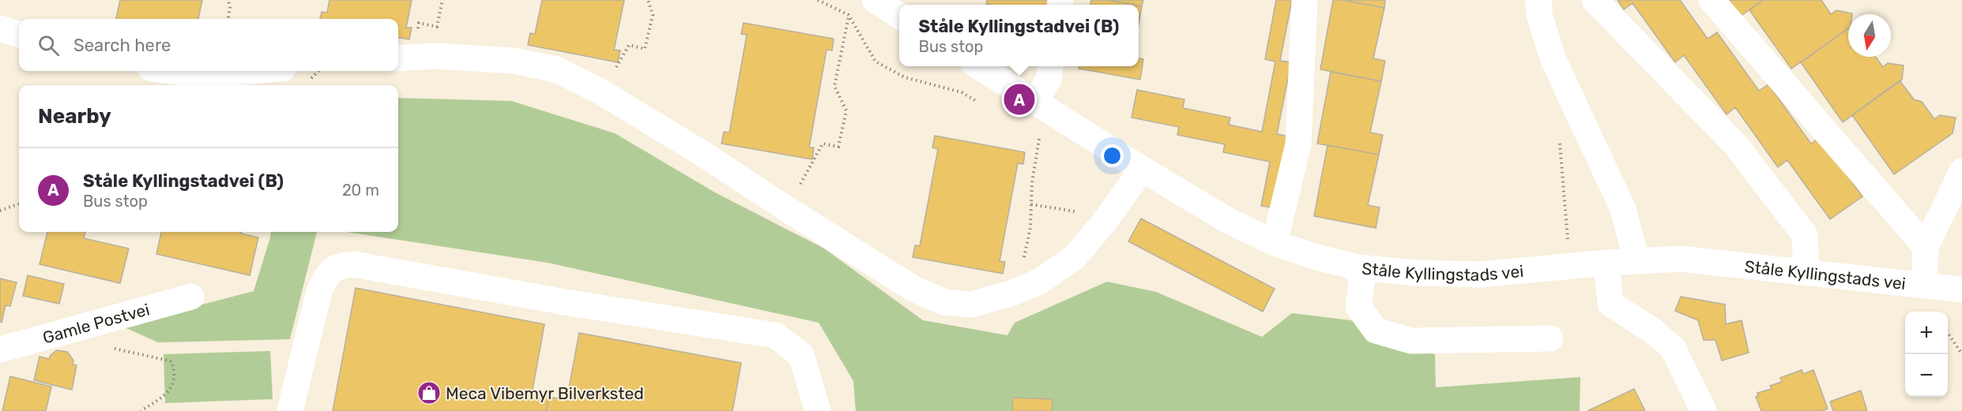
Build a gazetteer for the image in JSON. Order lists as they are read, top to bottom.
{
  "streets": {
    "street": ["Ståle Kyllingstads vei", "Gamle Postvei"]
  },
  "places": {
    "shop": ["Meca Vibemyr Bilverksted"]
  },
  "north": "bottom",
  "page": {
    "popup": ["Ståle Kyllingstadvei (B)", "Bus stop"],
    "search": "Search here",
    "pins": "A",
    "heading": "Nearby",
    "list": [
      {
        "mark": "A",
        "name": "Ståle Kyllingstadvei (B)",
        "note": "Bus stop",
        "value": "20 m"
      }
    ],
    "map_buttons": ["+", "−"]
  }
}
